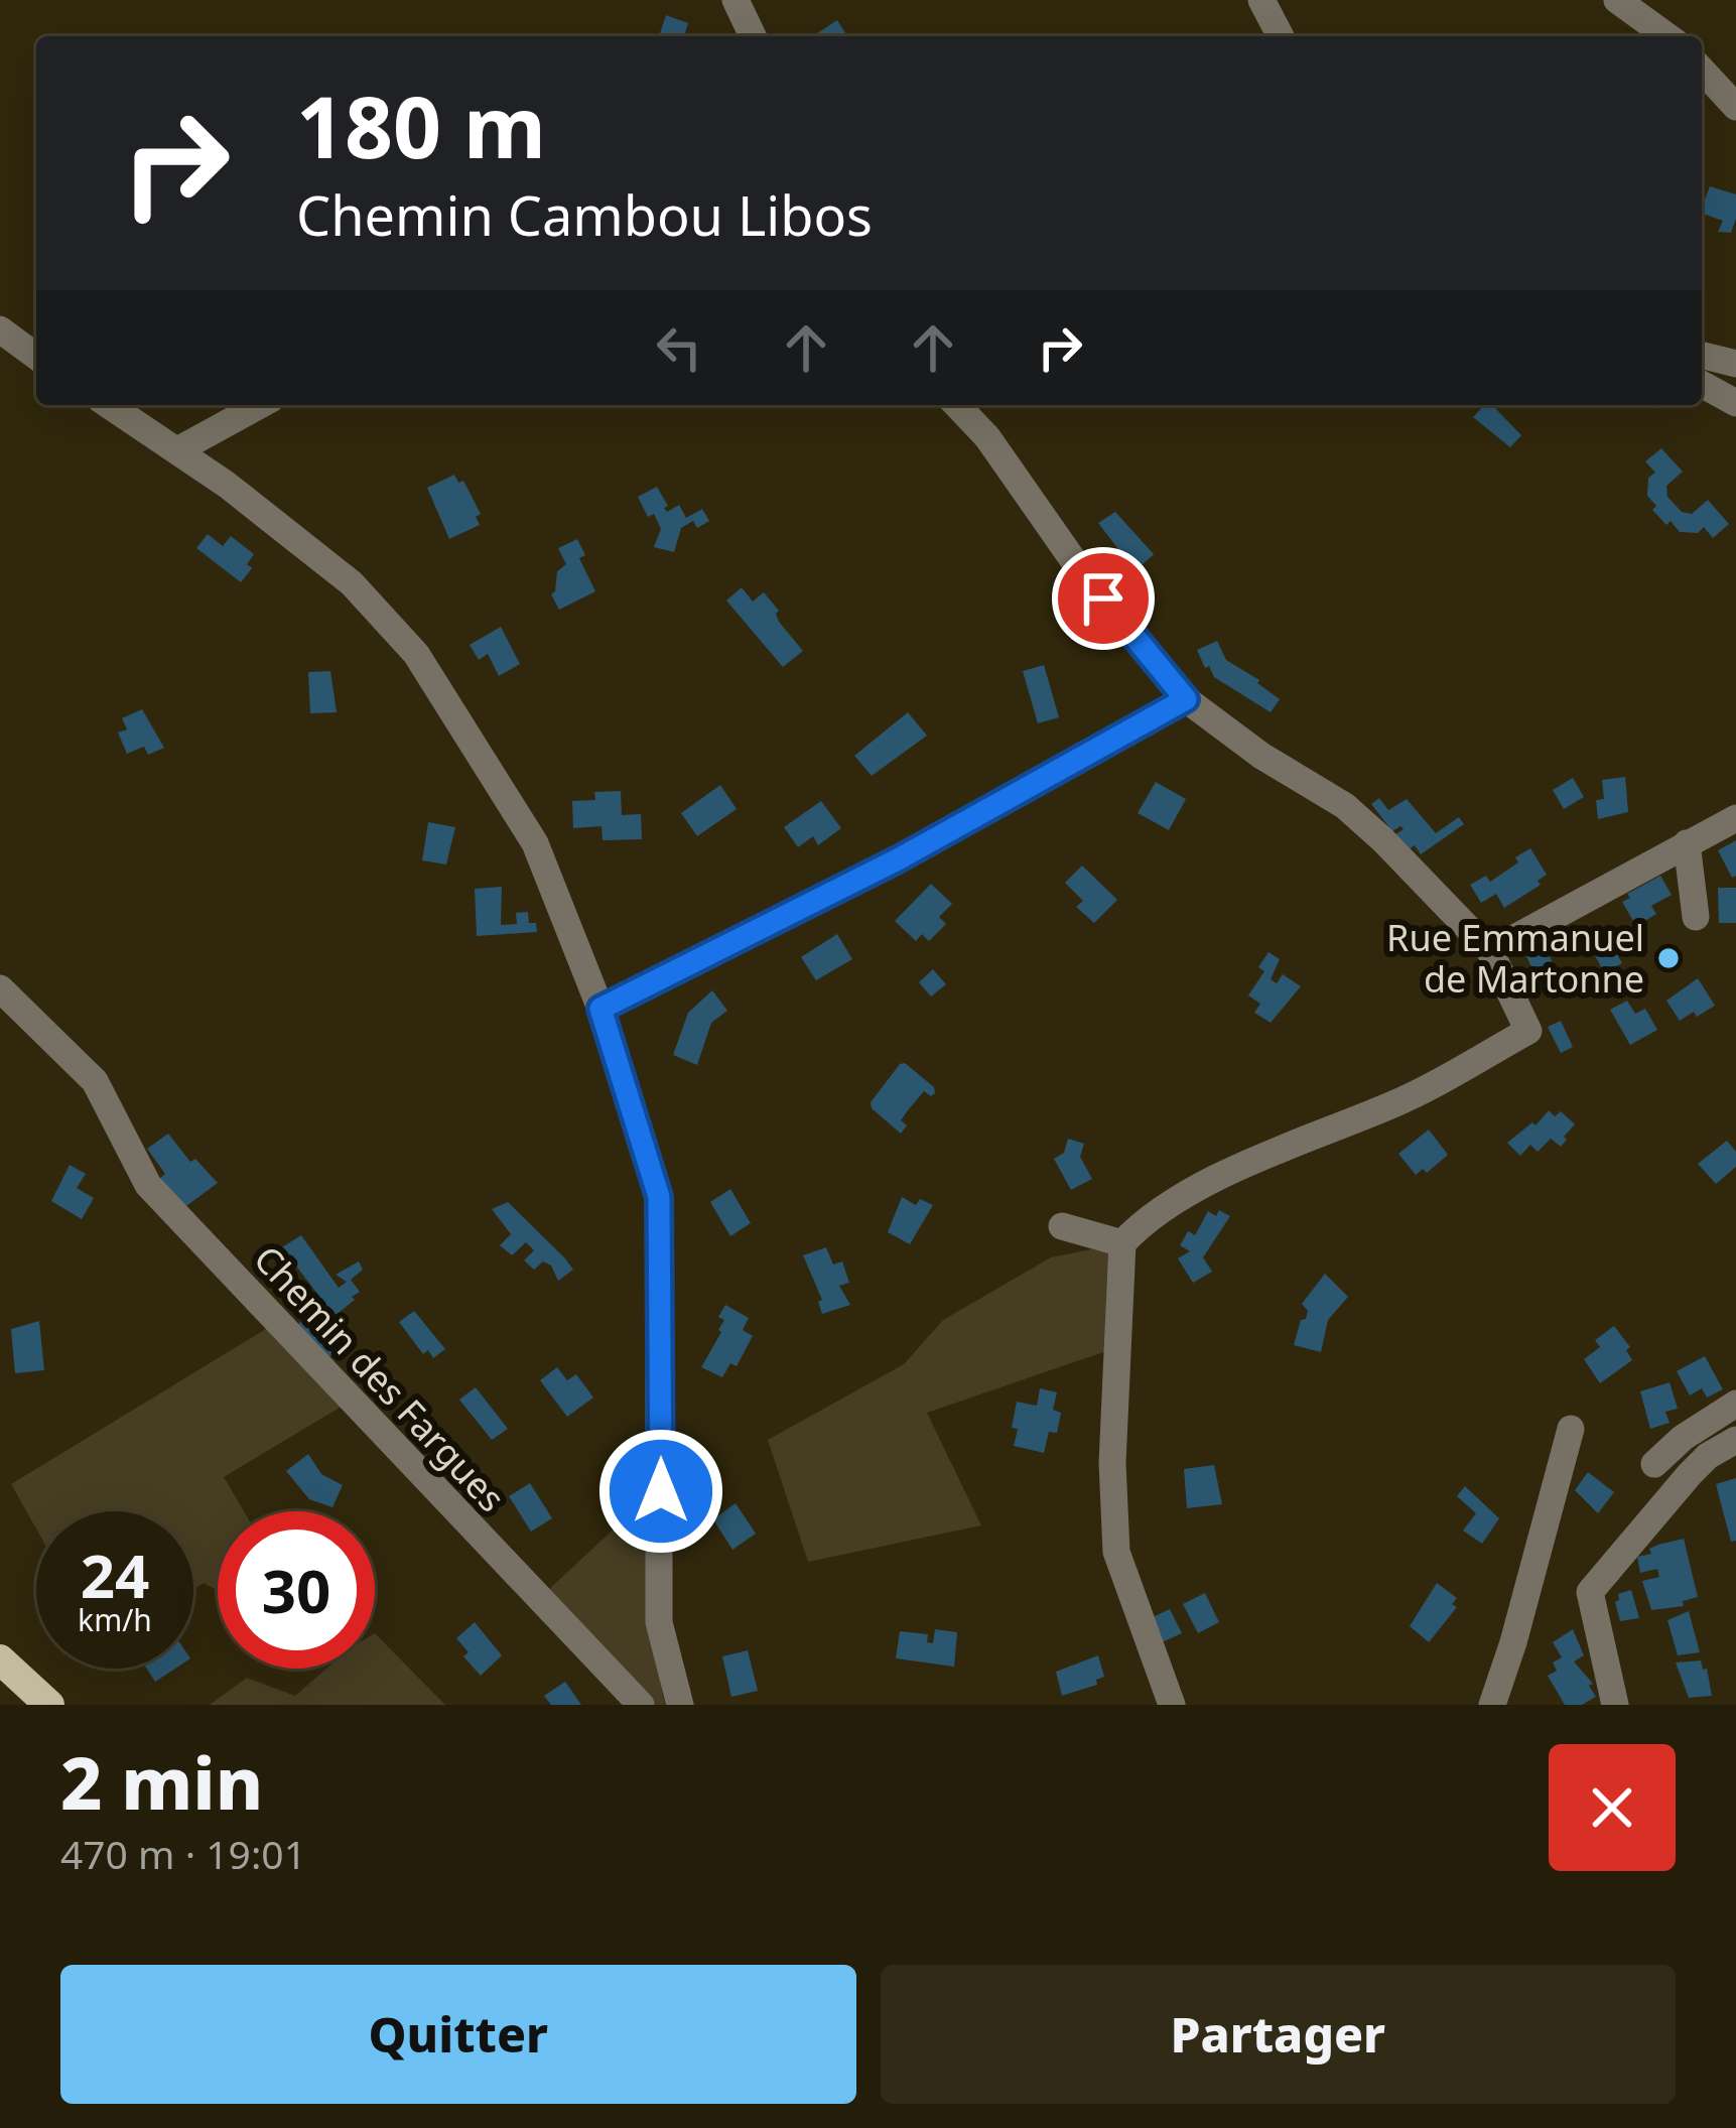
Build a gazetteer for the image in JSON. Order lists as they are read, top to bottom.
{
  "streets": {
    "street": ["Chemin des Fargues"]
  },
  "places": ["Rue Emmanuel de Martonne"],
  "page": {
    "turn": ["180 m", "Chemin Cambou Libos"],
    "speed": "24 km/h",
    "limit": "30",
    "heading": ["2 min", "470 m · 19:01"],
    "buttons": ["Quitter", "Partager"]
  }
}
